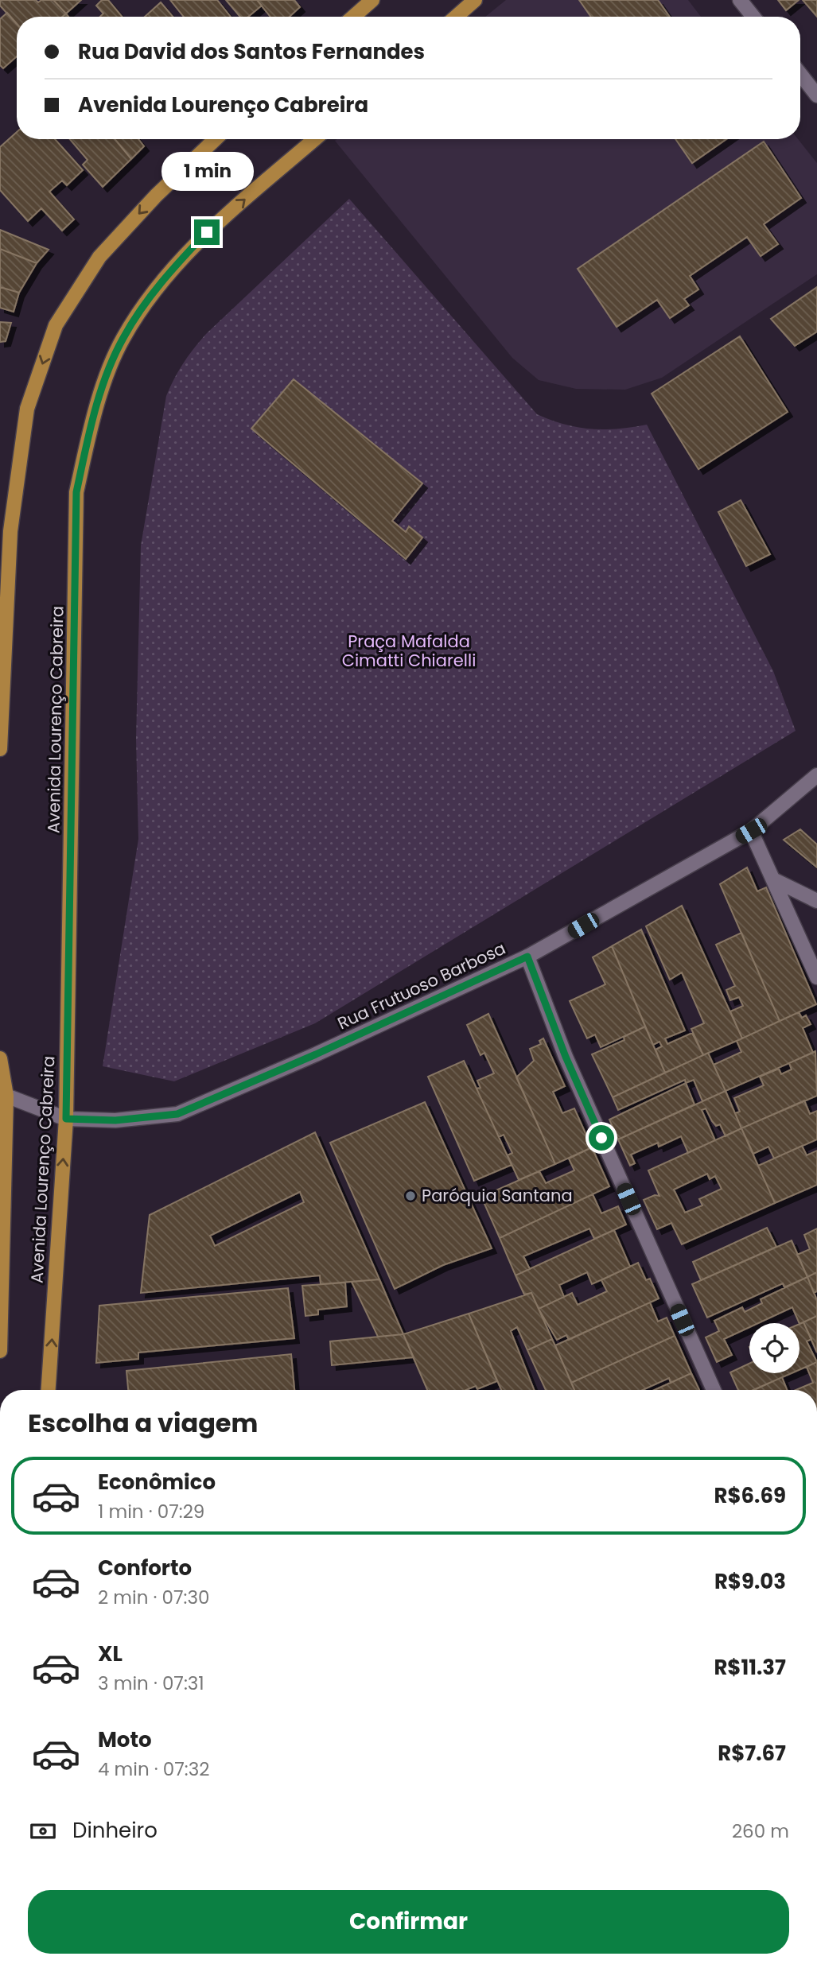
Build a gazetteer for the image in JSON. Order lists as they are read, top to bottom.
{
  "streets": {
    "main road": ["Avenida Lourenço Cabreira"],
    "street": ["Rua Frutuoso Barbosa"]
  },
  "crossings": [
    ["Avenida Lourenço Cabreira", "Rua Frutuoso Barbosa"]
  ],
  "parks": ["Praça Mafalda Cimatti Chiarelli"],
  "places": ["Paróquia Santana"],
  "page": {
    "banner": ["Rua David dos Santos Fernandes", "Avenida Lourenço Cabreira"],
    "bubble": "1 min",
    "heading": "Escolha a viagem",
    "list": [
      {
        "name": "Econômico",
        "note": "1 min · 07:29",
        "value": "R$6.69"
      },
      {
        "name": "Conforto",
        "note": "2 min · 07:30",
        "value": "R$9.03"
      },
      {
        "name": "XL",
        "note": "3 min · 07:31",
        "value": "R$11.37"
      },
      {
        "name": "Moto",
        "note": "4 min · 07:32",
        "value": "R$7.67"
      }
    ],
    "pay": ["Dinheiro", "260 m"],
    "buttons": "Confirmar"
  }
}
